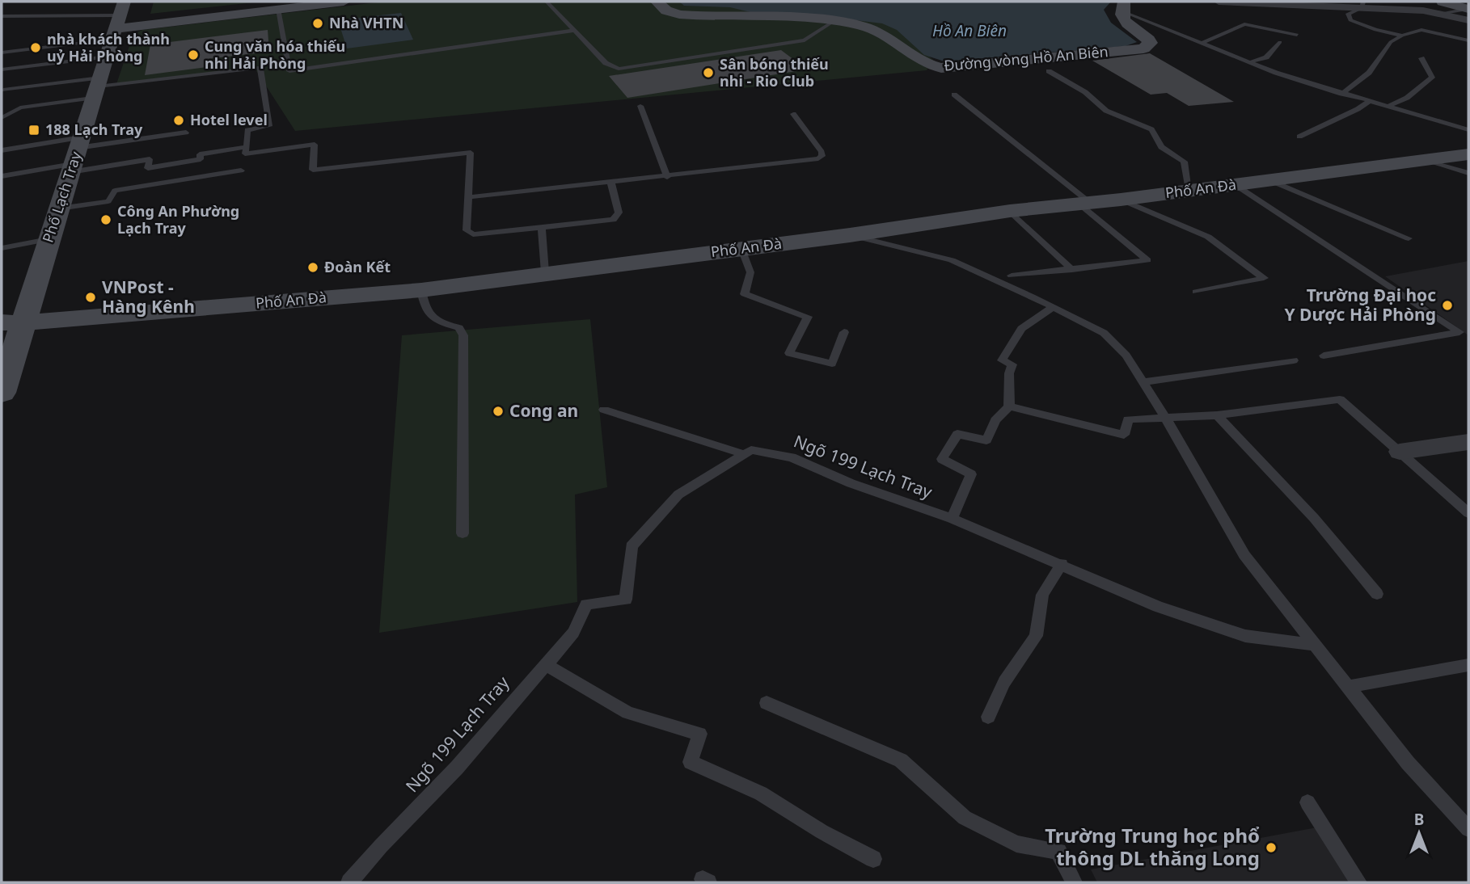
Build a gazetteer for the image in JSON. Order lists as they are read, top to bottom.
{
  "streets": {
    "street": ["Đường vòng Hồ An Biên", "Phố An Đà", "Phố Lạch Tray"],
    "lane": ["Ngõ 199 Lạch Tray"]
  },
  "crossings": [
    ["Phố An Đà", "Phố Lạch Tray"]
  ],
  "water": ["Hồ An Biên"],
  "places": {
    "other": [
      "Nhà VHTN",
      "nhà khách thành uỷ Hải Phòng",
      "Cung văn hóa thiếu nhi Hải Phòng",
      "Sân bóng thiếu nhi - Rio Club",
      "Hotel level",
      "Công An Phường Lạch Tray",
      "Đoàn Kết",
      "VNPost - Hàng Kênh",
      "Trường Đại học Y Dược Hải Phòng",
      "Cong an",
      "Trường Trung học phổ thông DL thăng Long"
    ],
    "transit": ["188 Lạch Tray"]
  },
  "north": "top"
}
